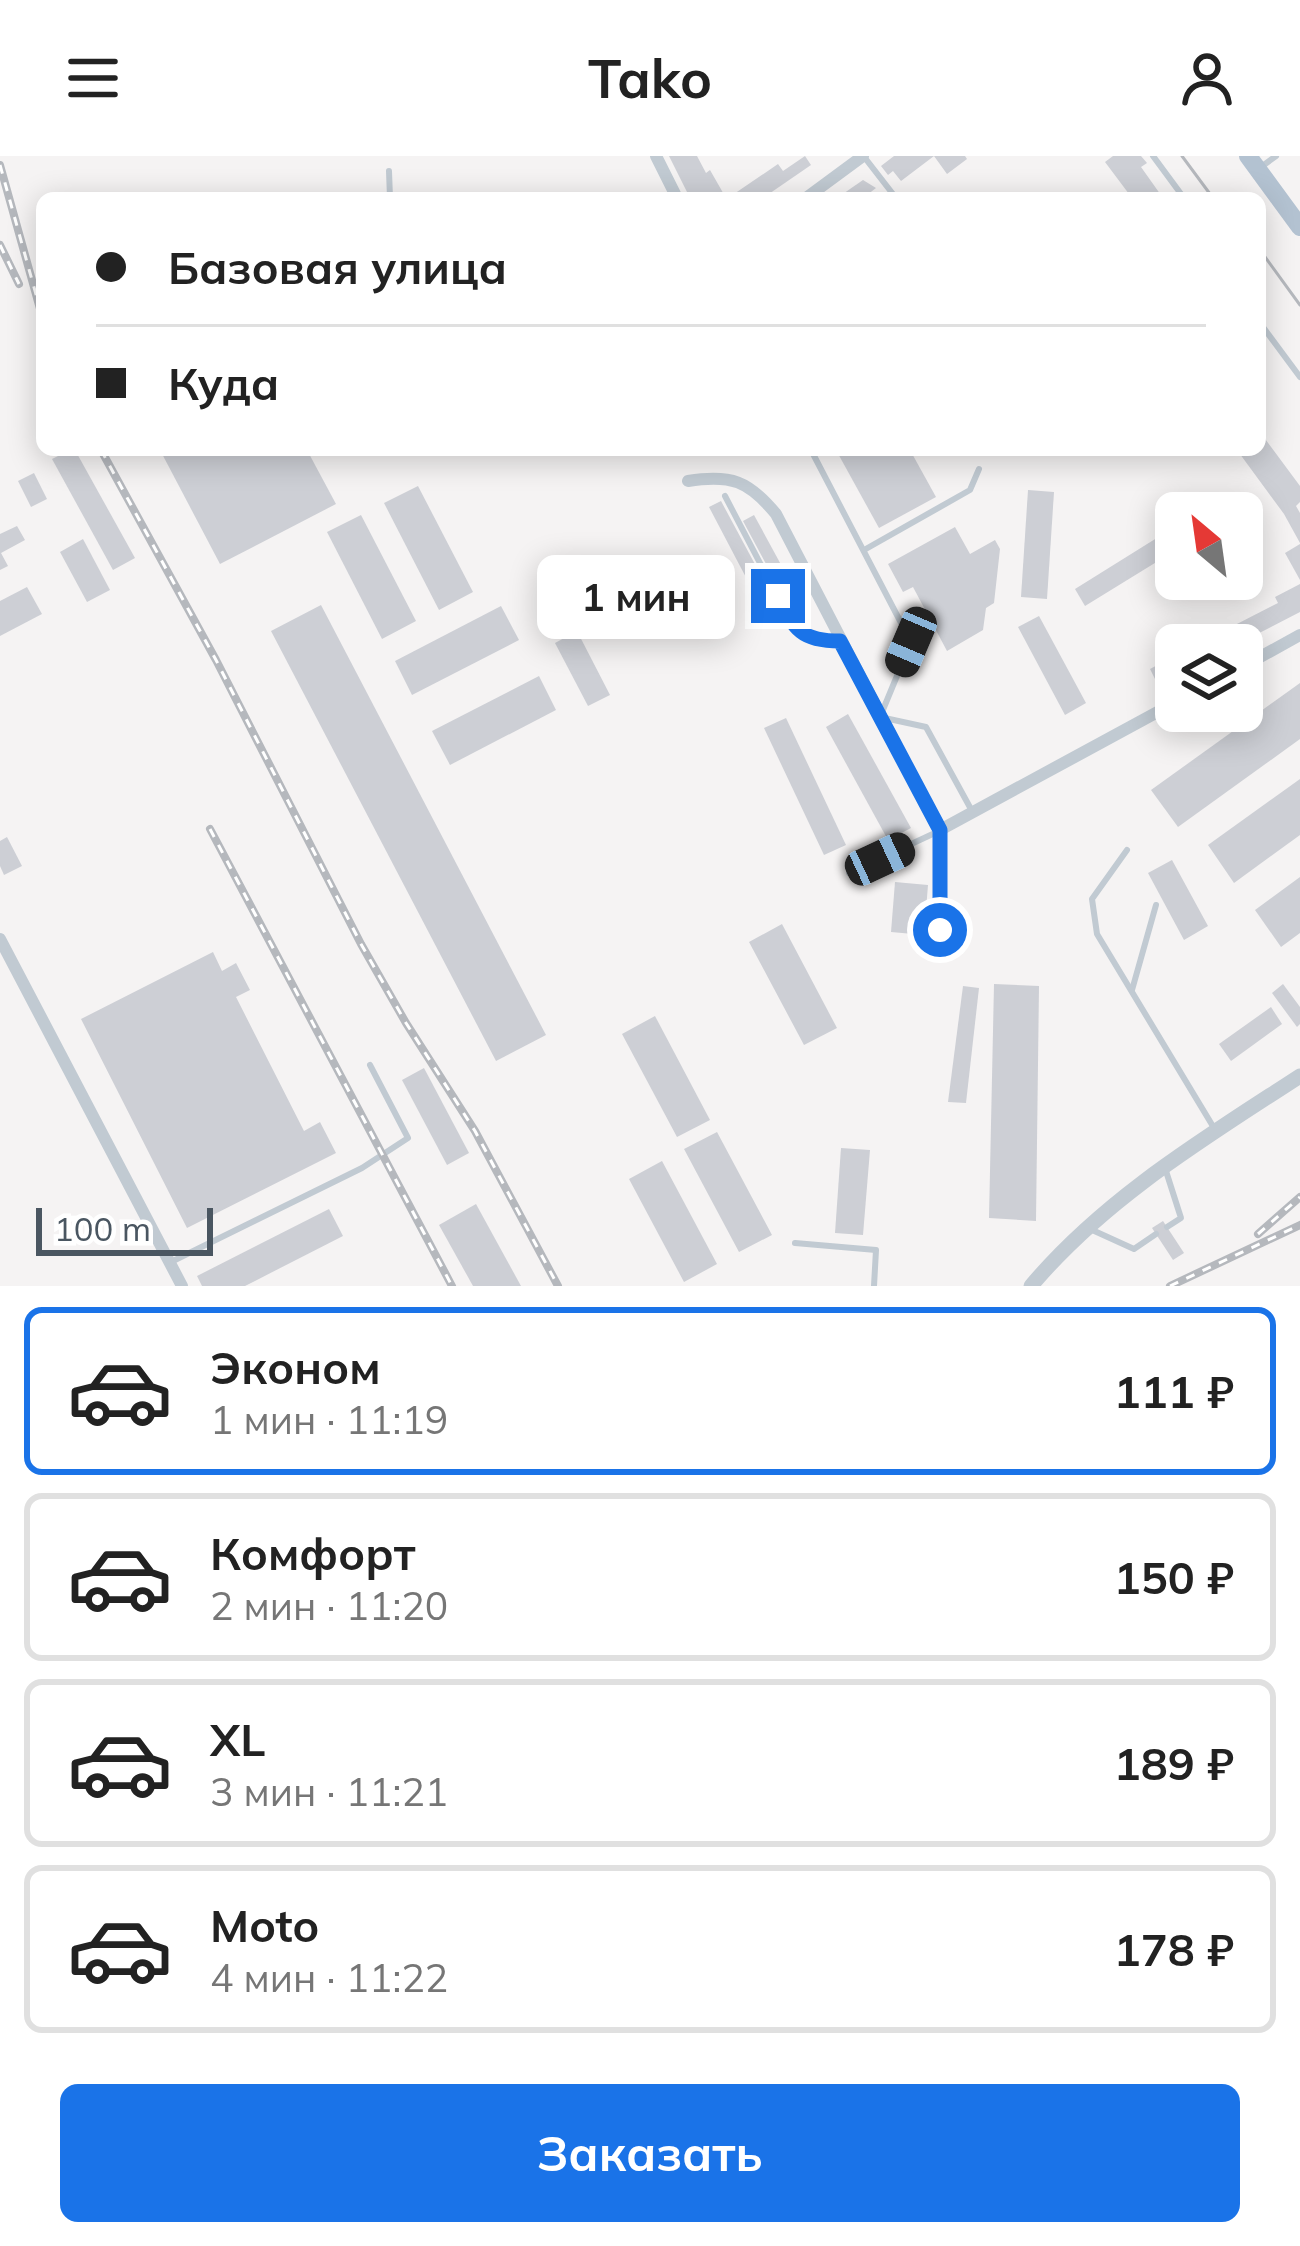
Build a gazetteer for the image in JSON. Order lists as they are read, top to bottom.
{
  "scale_bar": "100 m",
  "north": "top left",
  "page": {
    "header": "Tako",
    "banner": ["Базовая улица", "Куда"],
    "bubble": "1 мин",
    "scale": "100 m",
    "list": [
      {
        "name": "Эконом",
        "note": "1 мин · 11:19",
        "value": "111 ₽"
      },
      {
        "name": "Комфорт",
        "note": "2 мин · 11:20",
        "value": "150 ₽"
      },
      {
        "name": "XL",
        "note": "3 мин · 11:21",
        "value": "189 ₽"
      },
      {
        "name": "Moto",
        "note": "4 мин · 11:22",
        "value": "178 ₽"
      }
    ],
    "buttons": "Заказать"
  }
}
